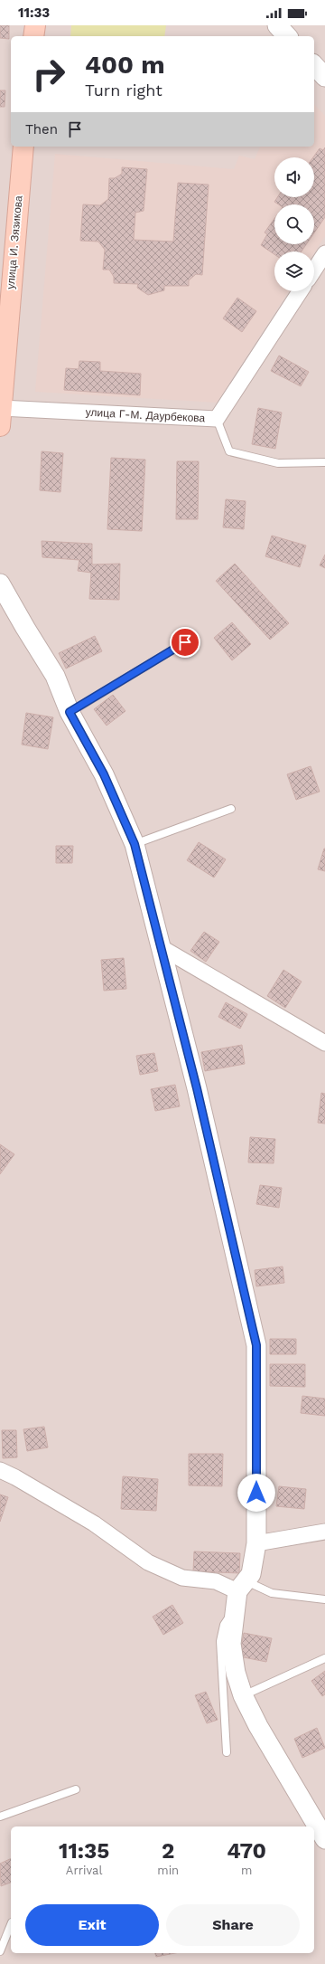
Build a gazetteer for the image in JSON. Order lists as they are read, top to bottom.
{
  "streets": {
    "main road": ["улица И. Зязикова"],
    "street": ["улица Г-М. Даурбекова"]
  },
  "crossings": [
    ["улица И. Зязикова", "улица Г-М. Даурбекова"]
  ],
  "page": {
    "status": "11:33",
    "turn": ["400 m", "Turn right"],
    "then": "Then",
    "eta": [
      "11:35",
      "Arrival",
      "2",
      "min",
      "470",
      "m"
    ],
    "buttons": ["Exit", "Share"]
  }
}
